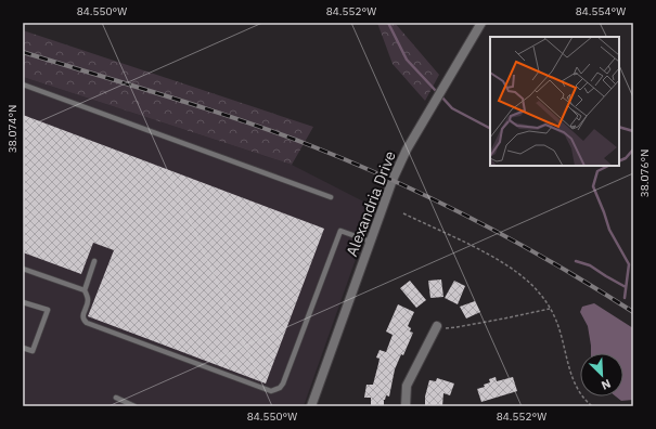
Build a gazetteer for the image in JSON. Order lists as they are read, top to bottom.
{
  "streets": {
    "street": ["Alexandria Drive"]
  },
  "north": "bottom right",
  "coordinates": [
    "84.550°W",
    "84.552°W",
    "84.554°W",
    "38.074°N",
    "38.076°N"
  ]
}
